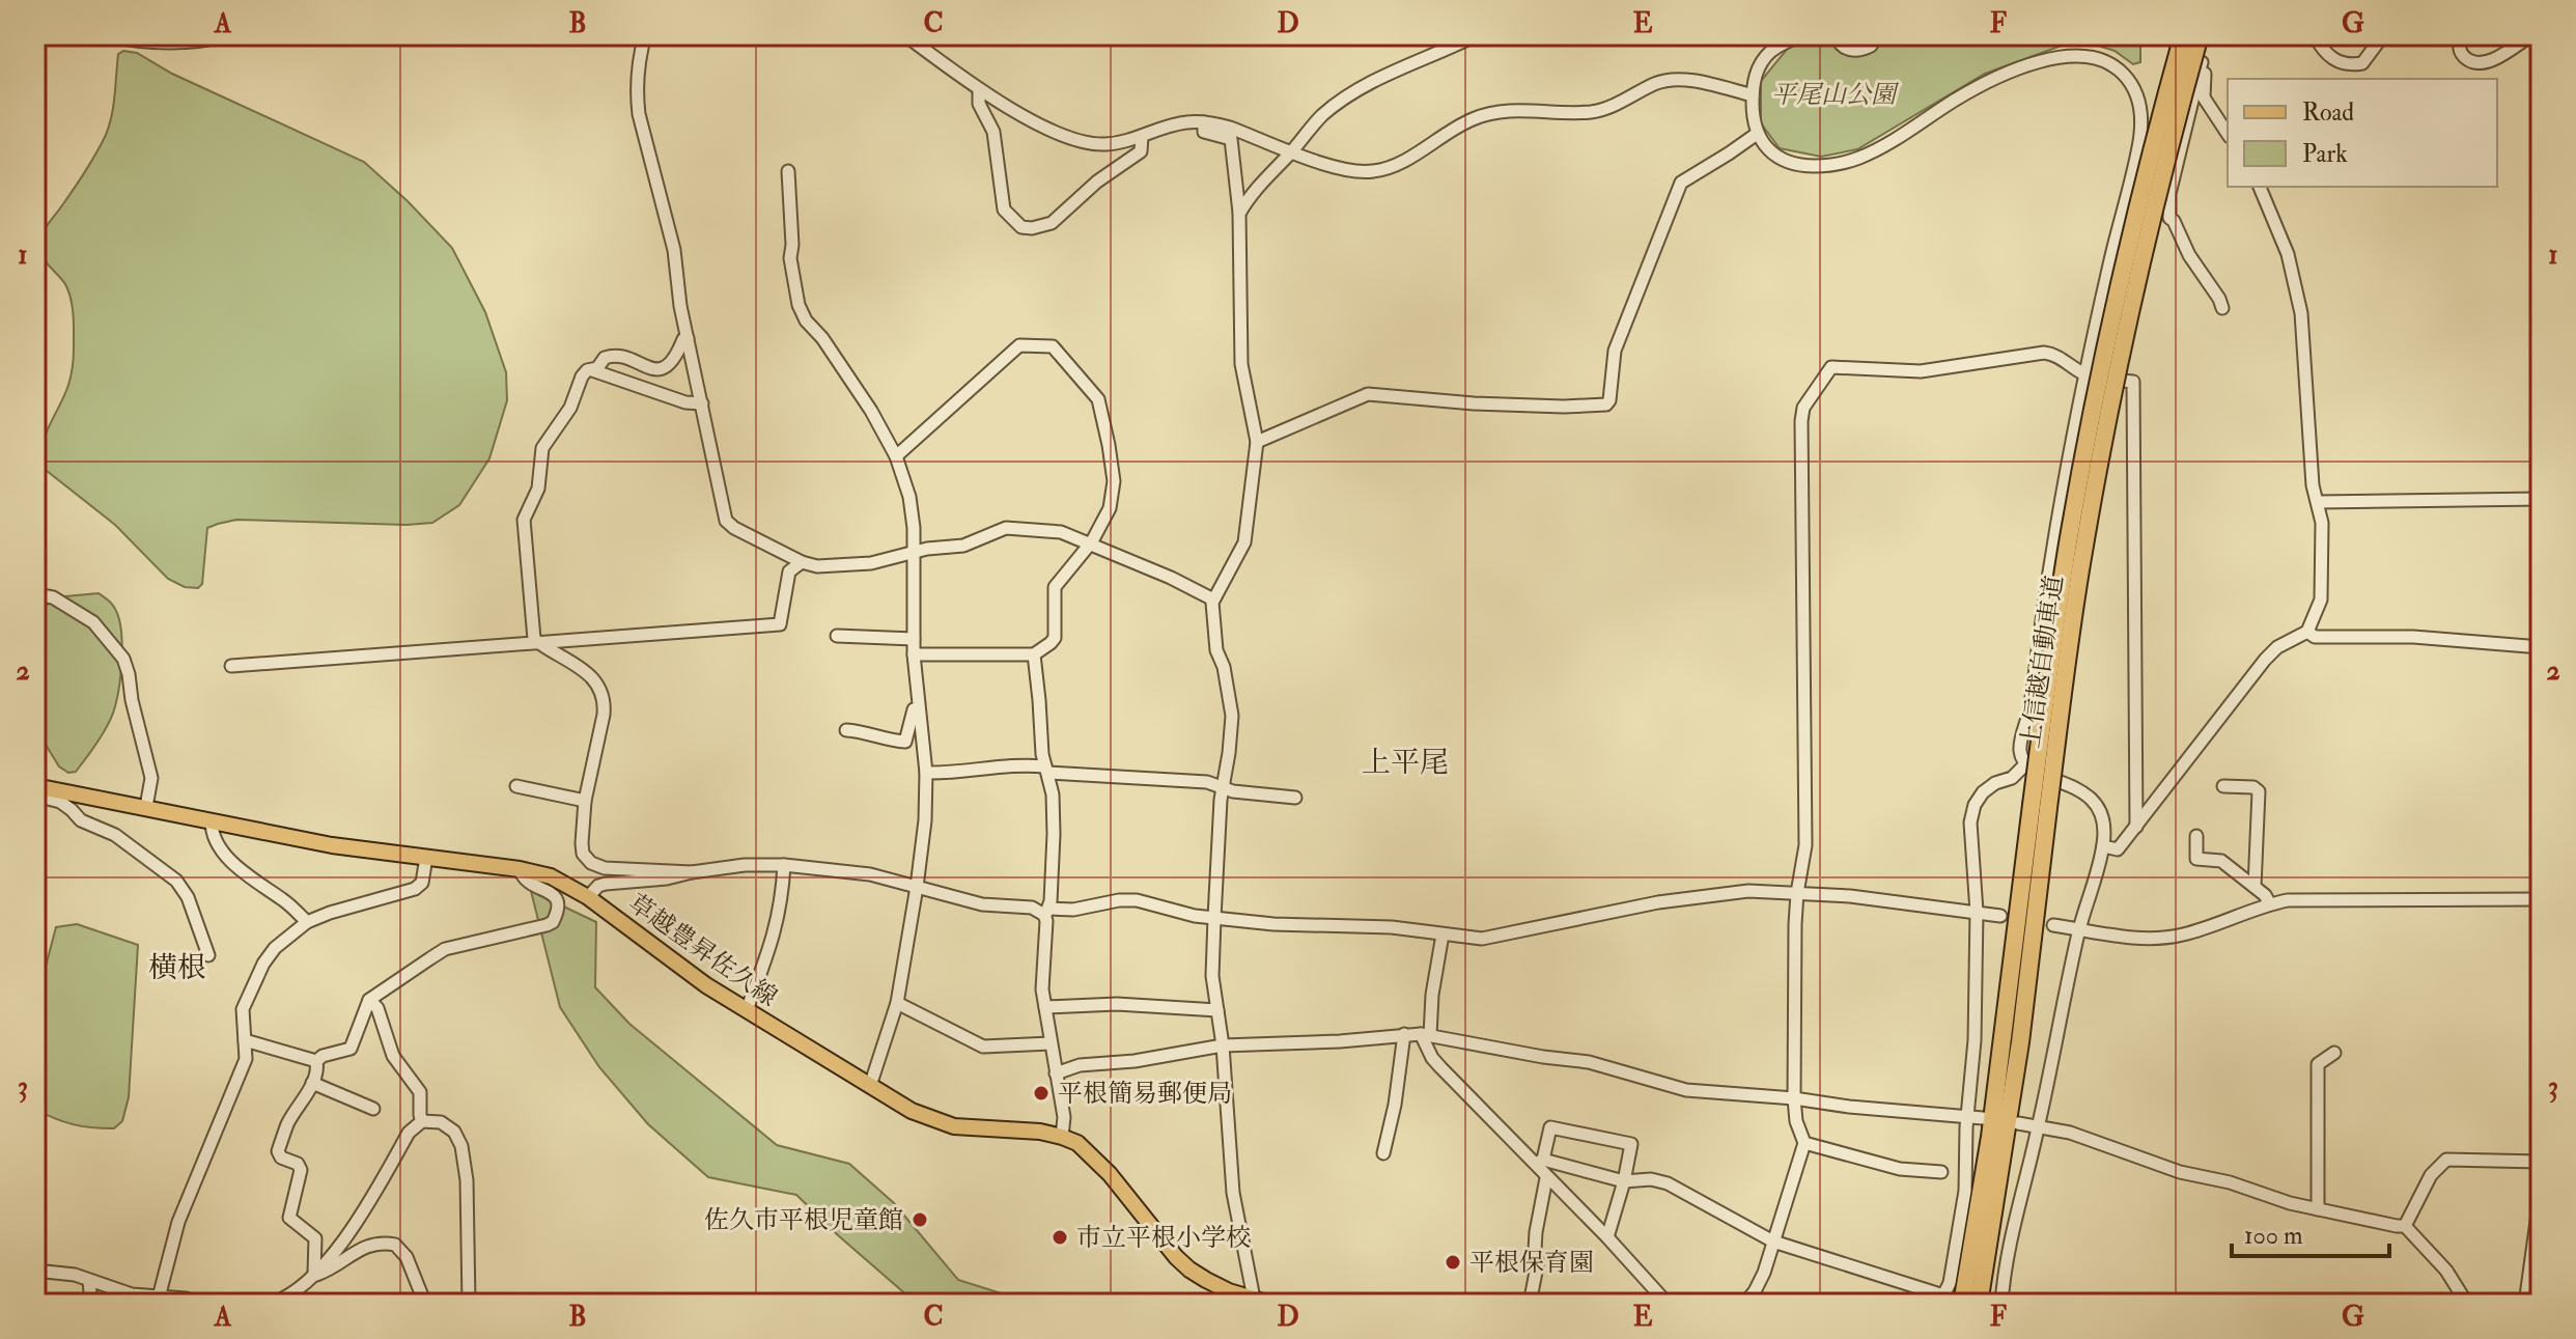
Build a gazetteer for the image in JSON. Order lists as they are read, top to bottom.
{
  "streets": {
    "highway": ["上信越自動車道"],
    "main road": ["草越豊昇佐久線"]
  },
  "districts": ["上平尾", "横根"],
  "parks": ["平尾山公園"],
  "places": [
    "平根簡易郵便局",
    "佐久市平根児童館",
    "市立平根小学校",
    "平根保育園"
  ],
  "legend": ["Road", "Park"],
  "scale_bar": "100 m",
  "grid": {
    "columns": [
      "A",
      "B",
      "C",
      "D",
      "E",
      "F",
      "G"
    ],
    "rows": ["1", "2", "3"]
  }
}
